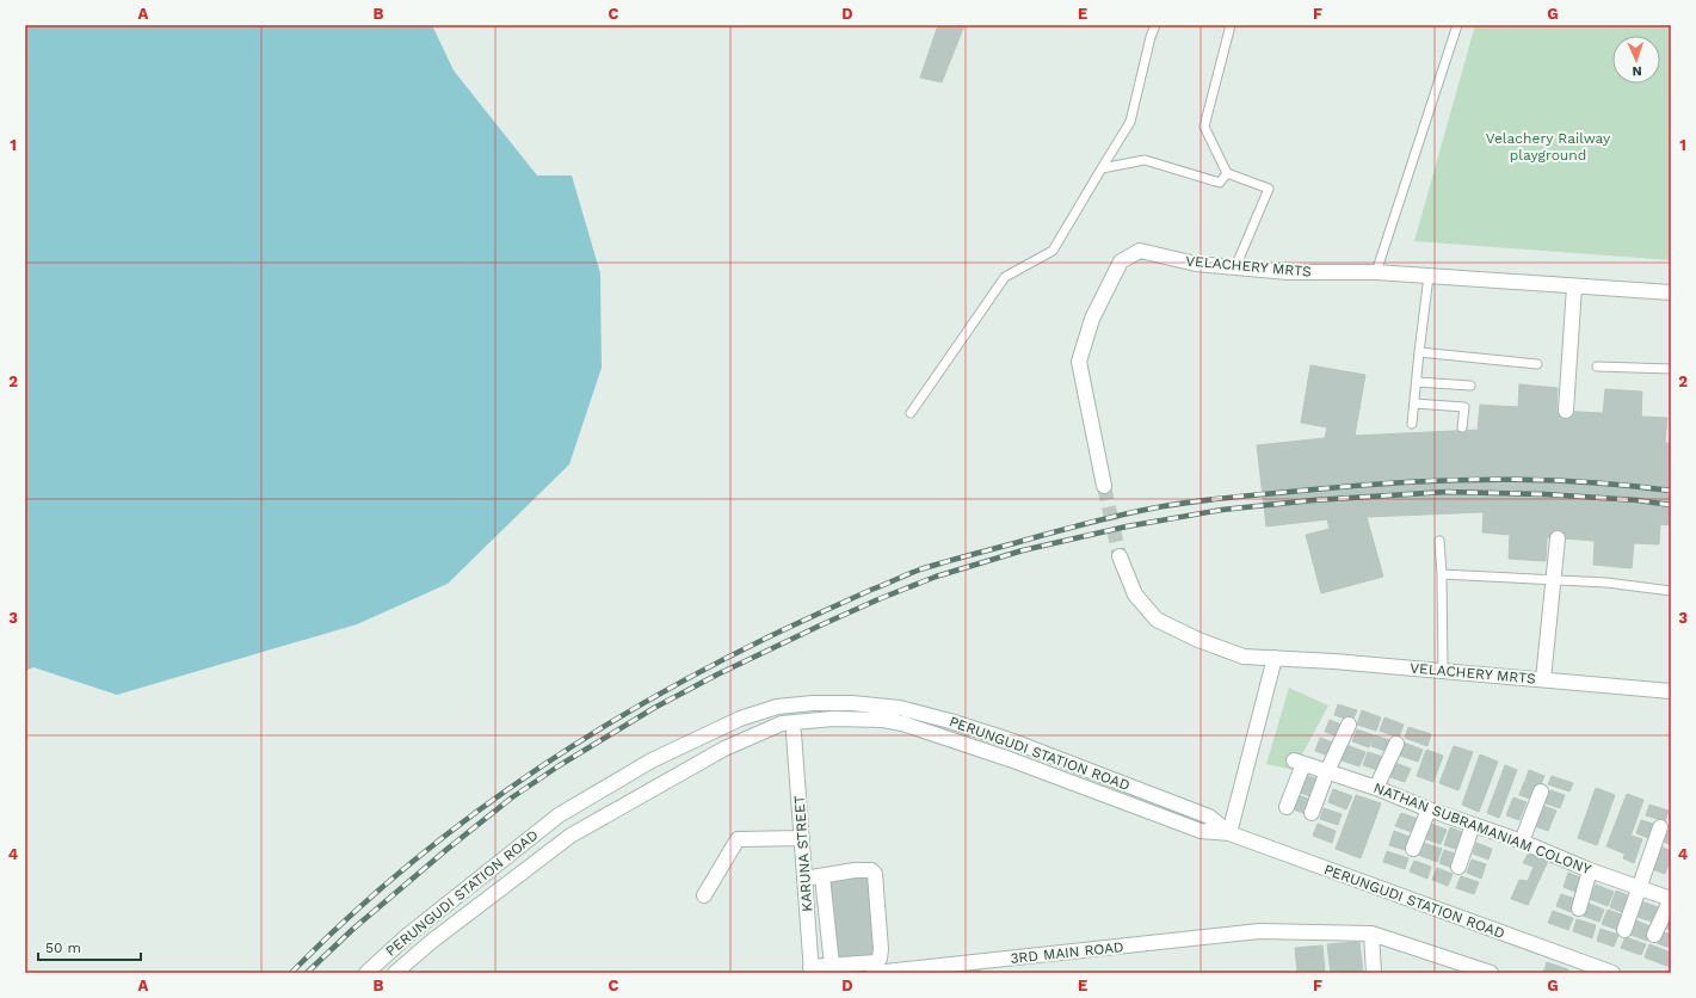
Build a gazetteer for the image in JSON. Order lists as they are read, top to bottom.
{
  "streets": {
    "street": [
      "VELACHERY MRTS",
      "PERUNGUDI STATION ROAD",
      "NATHAN SUBRAMANIAM COLONY",
      "KARUNA STREET",
      "3RD MAIN ROAD"
    ]
  },
  "parks": ["Velachery Railway playground"],
  "scale_bar": "50 m",
  "north": "bottom",
  "grid": {
    "columns": [
      "A",
      "B",
      "C",
      "D",
      "E",
      "F",
      "G"
    ],
    "rows": [
      "1",
      "2",
      "3",
      "4"
    ]
  }
}
